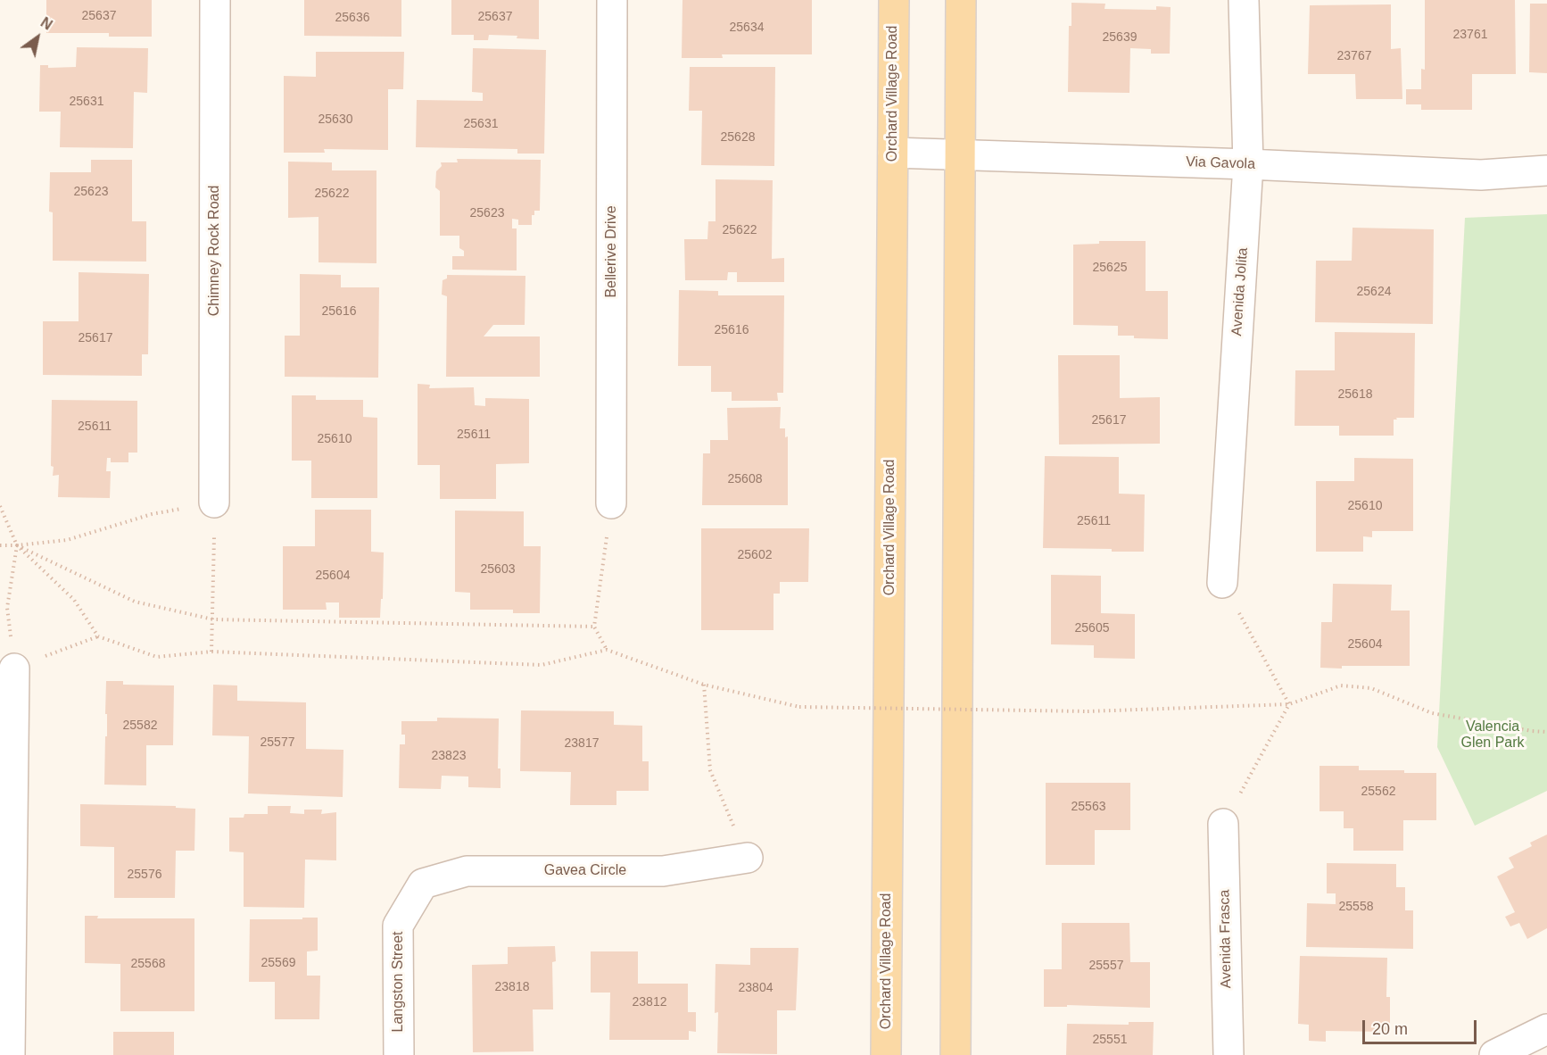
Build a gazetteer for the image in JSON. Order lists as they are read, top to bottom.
{
  "streets": {
    "main road": ["Orchard Village Road"],
    "street": [
      "Via Gavola",
      "Chimney Rock Road",
      "Bellerive Drive",
      "Avenida Jolita",
      "Gavea Circle",
      "Avenida Frasca",
      "Langston Street"
    ]
  },
  "crossings": [
    ["Orchard Village Road", "Via Gavola"],
    ["Via Gavola", "Avenida Jolita"],
    ["Gavea Circle", "Langston Street"]
  ],
  "parks": ["Valencia Glen Park"],
  "house_numbers": [
    "25637",
    "25637",
    "25636",
    "25634",
    "23761",
    "25639",
    "23767",
    "25631",
    "25630",
    "25631",
    "25628",
    "25623",
    "25622",
    "25623",
    "25622",
    "25625",
    "25624",
    "25616",
    "25616",
    "25617",
    "25618",
    "25617",
    "25611",
    "25611",
    "25610",
    "25608",
    "25610",
    "25611",
    "25602",
    "25603",
    "25604",
    "25605",
    "25604",
    "25582",
    "25577",
    "23817",
    "23823",
    "25562",
    "25563",
    "25576",
    "25558",
    "25569",
    "25568",
    "25557",
    "23818",
    "23804",
    "23812",
    "25551"
  ],
  "scale_bar": "20 m",
  "north": "top right"
}
